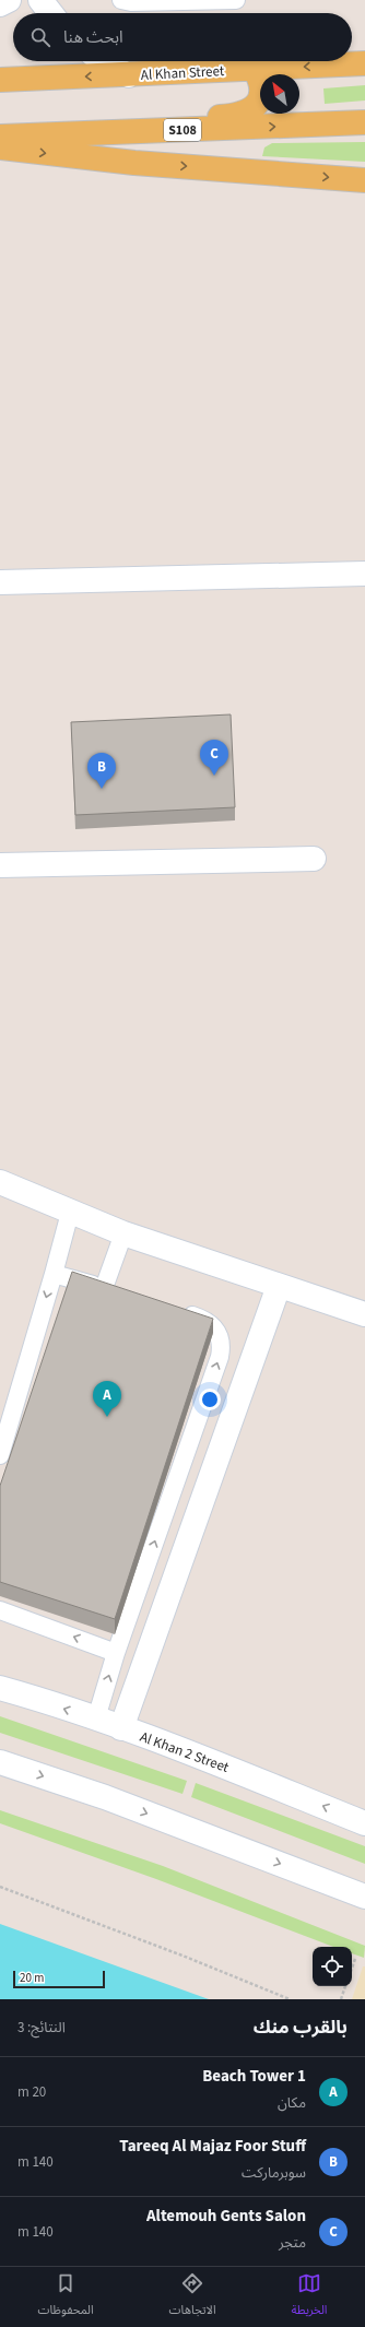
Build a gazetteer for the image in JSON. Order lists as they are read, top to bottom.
{
  "streets": {
    "main road": ["Al Khan Street", "S108"],
    "street": ["Al Khan 2 Street"]
  },
  "scale_bar": "20 m",
  "north": "top left",
  "page": {
    "search": "ابحث هنا",
    "pins": ["C", "B", "A"],
    "scale": "20 m",
    "heading": ["بالقرب منك", "النتائج: 3"],
    "list": [
      {
        "mark": "A",
        "name": "Beach Tower 1",
        "note": "مكان",
        "value": "20 m"
      },
      {
        "mark": "B",
        "name": "Tareeq Al Majaz Foor Stuff",
        "note": "سوبرماركت",
        "value": "140 m"
      },
      {
        "mark": "C",
        "name": "Altemouh Gents Salon",
        "note": "متجر",
        "value": "140 m"
      }
    ],
    "nav": ["الخريطة", "الاتجاهات", "المحفوظات"]
  }
}
